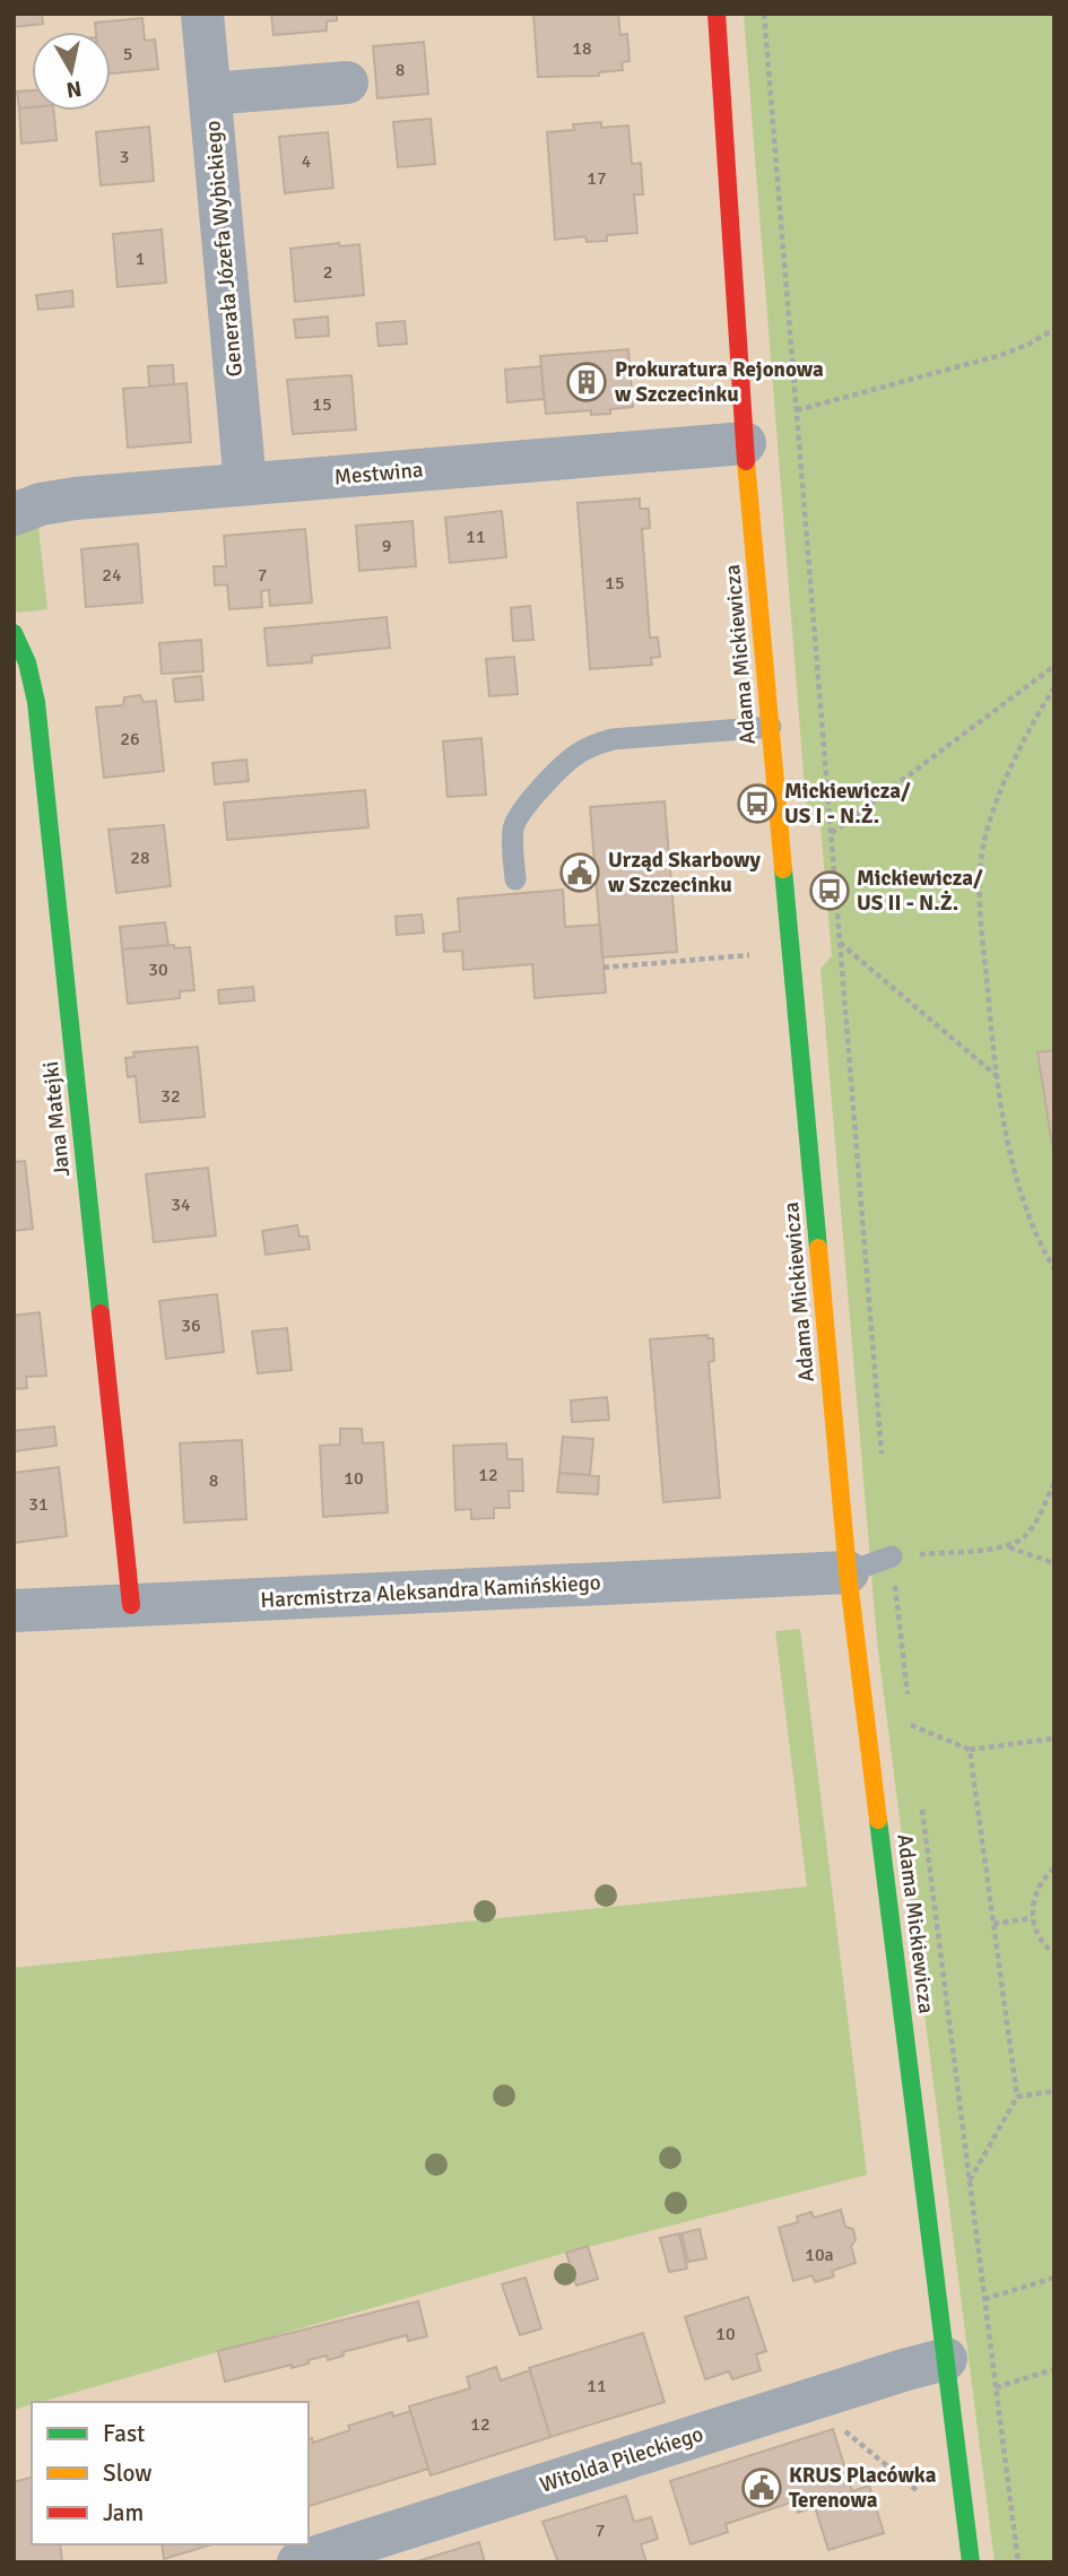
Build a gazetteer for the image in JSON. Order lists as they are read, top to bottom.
{
  "streets": {
    "street": [
      "Generała Józefa Wybickiego",
      "Mestwina",
      "Adama Mickiewicza",
      "Jana Matejki",
      "Harcmistrza Aleksandra Kamińskiego",
      "Witolda Pileckiego"
    ]
  },
  "crossings": [
    ["Generała Józefa Wybickiego", "Mestwina"],
    ["Mestwina", "Adama Mickiewicza"],
    ["Adama Mickiewicza", "Harcmistrza Aleksandra Kamińskiego"],
    ["Adama Mickiewicza", "Witolda Pileckiego"],
    ["Jana Matejki", "Harcmistrza Aleksandra Kamińskiego"]
  ],
  "places": {
    "building": ["Prokuratura Rejonowa w Szczecinku"],
    "bus stop": ["Mickiewicza/ US I - N.Ż.", "Mickiewicza/ US II - N.Ż."],
    "public building": ["Urząd Skarbowy w Szczecinku", "KRUS Placówka Terenowa"]
  },
  "house_numbers": [
    "18",
    "5",
    "8",
    "3",
    "4",
    "17",
    "1",
    "2",
    "15",
    "11",
    "9",
    "24",
    "7",
    "15",
    "26",
    "28",
    "30",
    "32",
    "34",
    "36",
    "12",
    "10",
    "8",
    "31",
    "10a",
    "10",
    "11",
    "12",
    "7"
  ],
  "legend": ["Fast", "Slow", "Jam"],
  "north": "bottom"
}
